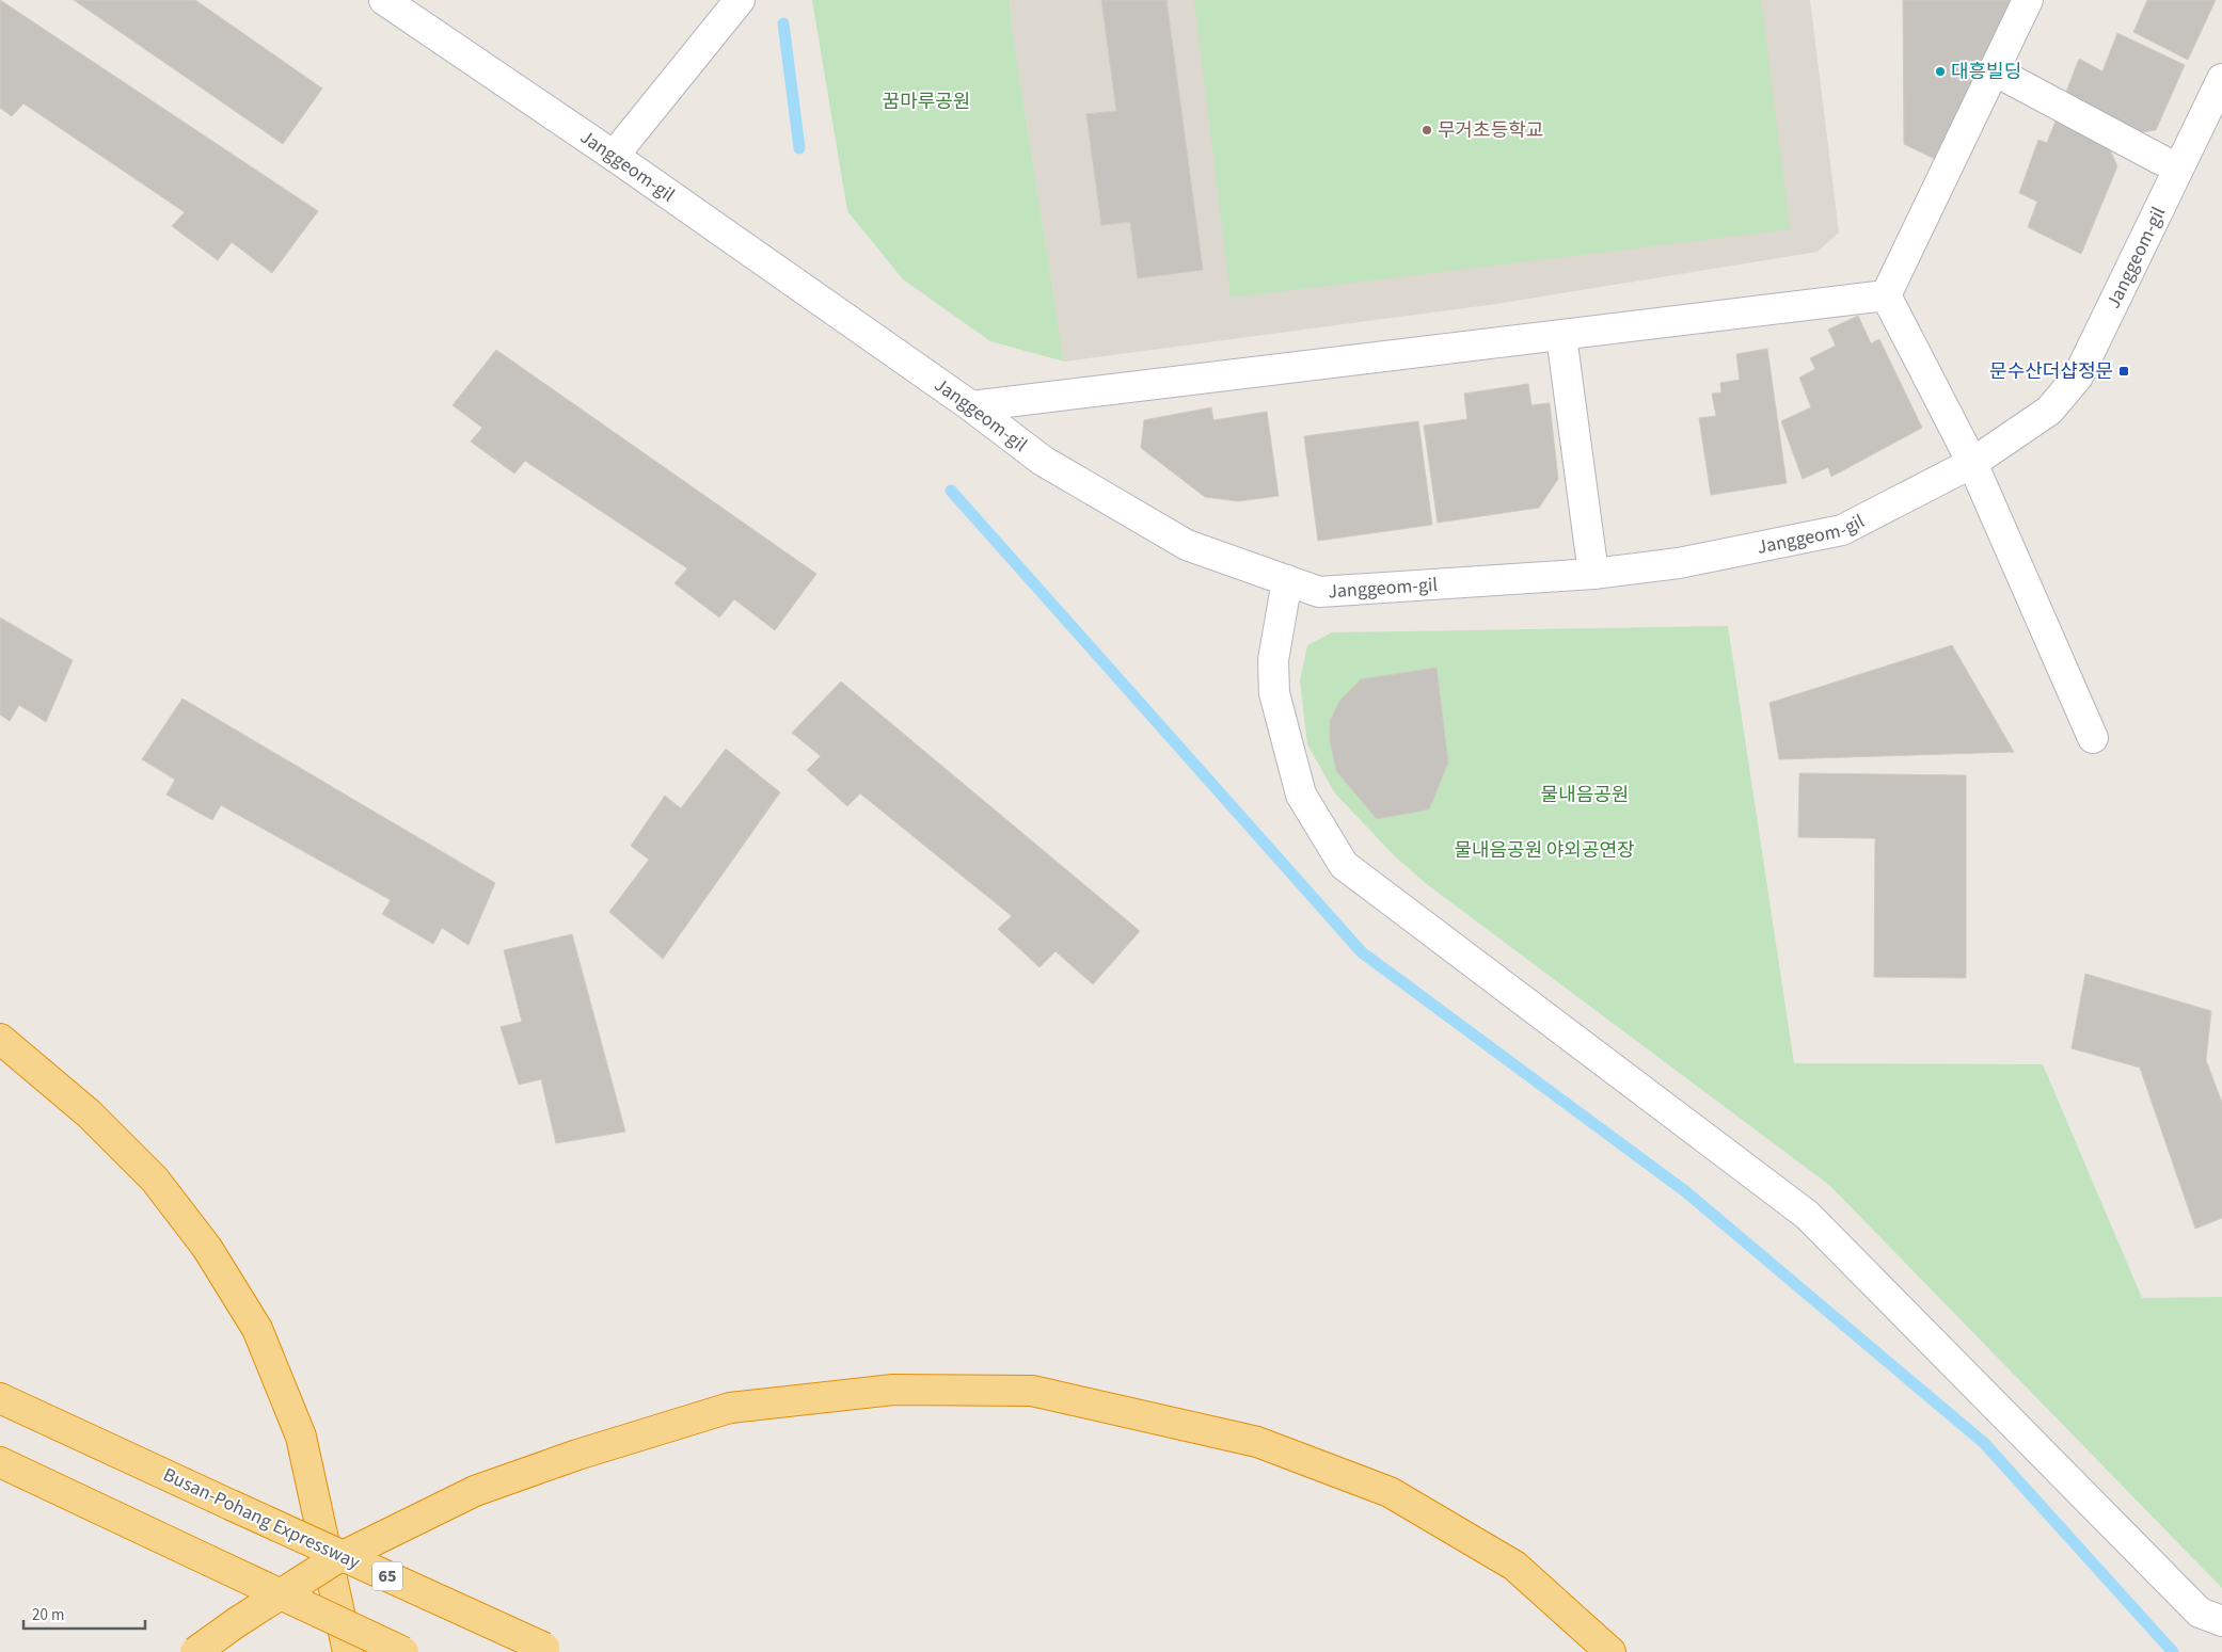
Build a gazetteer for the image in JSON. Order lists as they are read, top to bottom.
{
  "streets": {
    "highway": ["Busan-Pohang Expressway", "65"],
    "street": ["Janggeom-gil"]
  },
  "parks": ["꿈마루공원", "물내음공원", "물내음공원 야외공연장"],
  "places": {
    "other": ["대흥빌딩", "무거초등학교"],
    "transit": ["문수산더샵정문"]
  },
  "scale_bar": "20 m"
}
